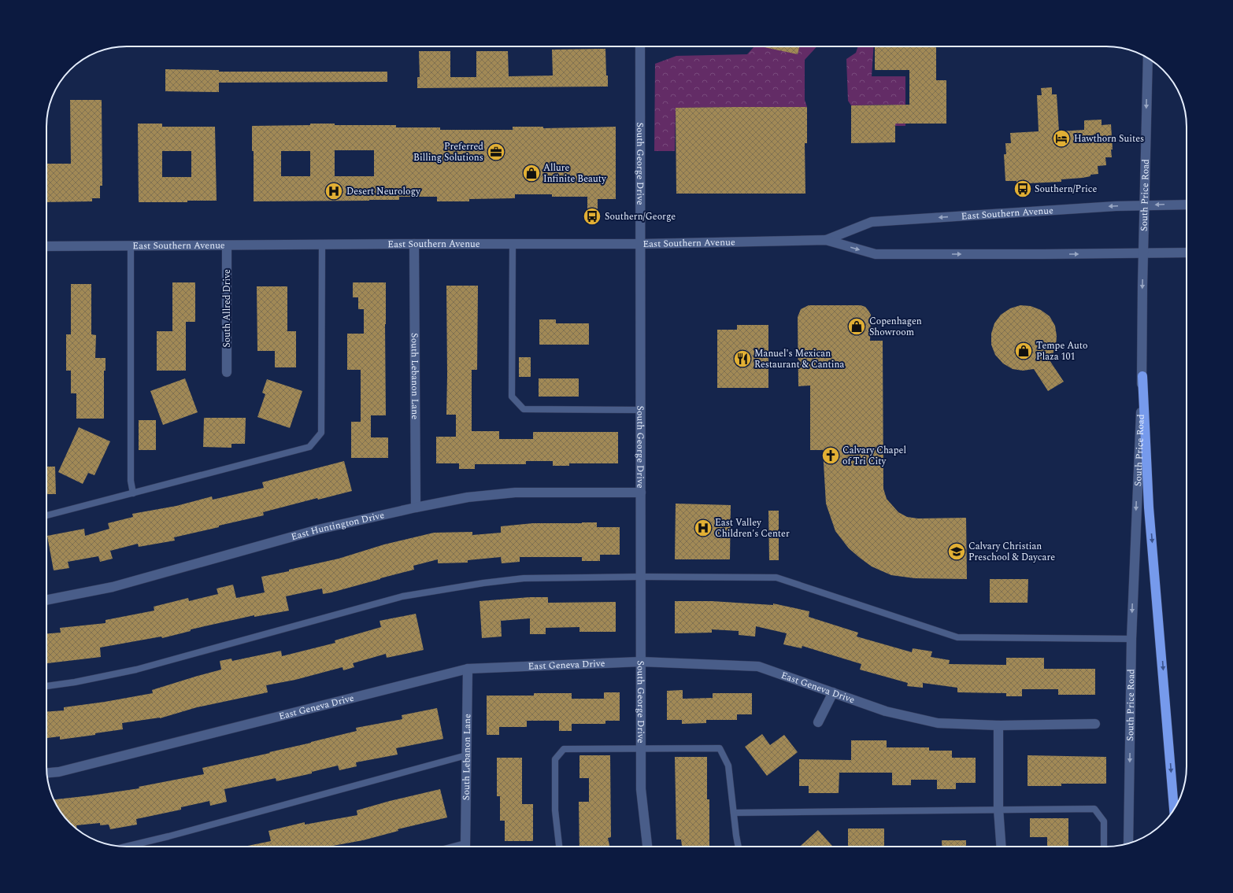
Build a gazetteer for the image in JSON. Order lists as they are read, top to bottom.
{
  "streets": {
    "street": [
      "South George Drive",
      "South Price Road",
      "East Southern Avenue",
      "South Allred Drive",
      "South Lebanon Lane",
      "East Huntington Drive",
      "East Geneva Drive"
    ]
  },
  "crossings": [
    ["South George Drive", "East Southern Avenue"],
    ["South George Drive", "East Huntington Drive"],
    ["South George Drive", "East Geneva Drive"],
    ["South Price Road", "East Southern Avenue"],
    ["East Southern Avenue", "South Allred Drive"],
    ["East Southern Avenue", "South Lebanon Lane"],
    ["South Lebanon Lane", "East Huntington Drive"],
    ["South Lebanon Lane", "East Geneva Drive"]
  ],
  "one_way": ["South Price Road"],
  "places": {
    "hotel": ["Hawthorn Suites"],
    "office": ["Preferred Billing Solutions"],
    "shop": ["Allure Infinite Beauty", "Copenhagen Showroom", "Tempe Auto Plaza 101"],
    "bus stop": ["Southern/Price", "Southern/George"],
    "hospital": ["Desert Neurology", "East Valley Children's Center"],
    "restaurant": ["Manuel's Mexican Restaurant & Cantina"],
    "church": ["Calvary Chapel of Tri City"],
    "school or university": ["Calvary Christian Preschool & Daycare"]
  }
}
